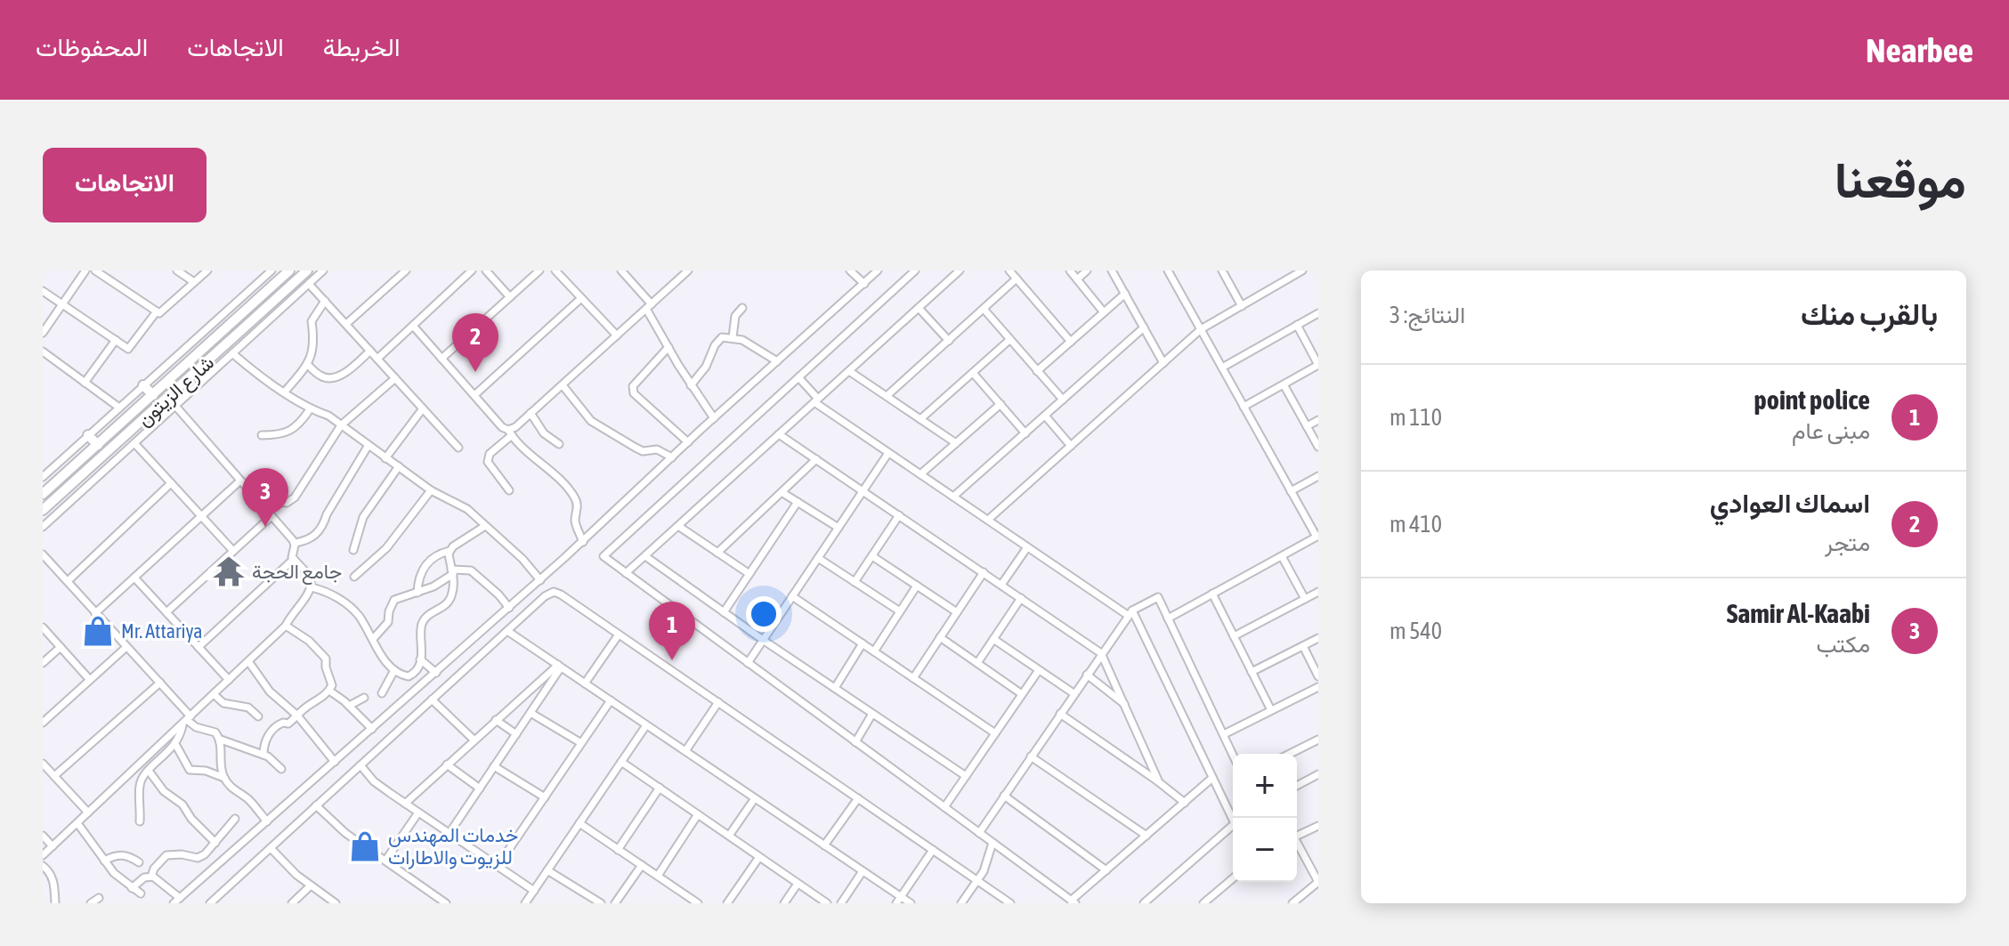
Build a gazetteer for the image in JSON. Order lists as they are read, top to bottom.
{
  "streets": {
    "main road": ["شارع الزيتون"]
  },
  "places": {
    "temple": ["جامع الحجة"],
    "shop": ["Mr. Attariya", "خدمات المهندس للزيوت والاطارات"]
  },
  "page": {
    "header": "Nearbee",
    "nav": ["الخريطة", "الاتجاهات", "المحفوظات"],
    "title": "موقعنا",
    "buttons": "الاتجاهات",
    "heading": ["بالقرب منك", "النتائج: 3"],
    "pins": ["2", "3", "1"],
    "list": [
      {
        "mark": "1",
        "name": "point police",
        "note": "مبنى عام",
        "value": "110 m"
      },
      {
        "mark": "2",
        "name": "اسماك العوادي",
        "note": "متجر",
        "value": "410 m"
      },
      {
        "mark": "3",
        "name": "Samir Al-Kaabi",
        "note": "مكتب",
        "value": "540 m"
      }
    ],
    "map_buttons": ["+", "−"]
  }
}
